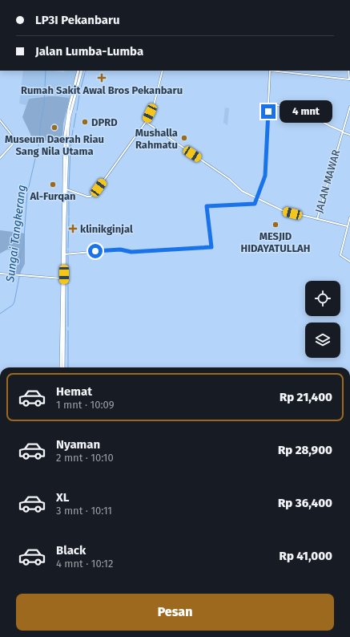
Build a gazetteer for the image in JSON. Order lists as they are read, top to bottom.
{
  "streets": {
    "street": ["JALAN MAWAR"]
  },
  "water": ["Sungai Tangkerang"],
  "places": {
    "health": ["Rumah Sakit Awal Bros Pekanbaru", "klinikginjal"],
    "other": [
      "DPRD",
      "Museum Daerah Riau Sang Nila Utama",
      "Mushalla Rahmatu",
      "Al-Furqan",
      "MESJID HIDAYATULLAH"
    ]
  },
  "page": {
    "banner": ["LP3I Pekanbaru", "Jalan Lumba-Lumba"],
    "bubble": "4 mnt",
    "list": [
      {
        "name": "Hemat",
        "note": "1 mnt · 10:09",
        "value": "Rp 21,400"
      },
      {
        "name": "Nyaman",
        "note": "2 mnt · 10:10",
        "value": "Rp 28,900"
      },
      {
        "name": "XL",
        "note": "3 mnt · 10:11",
        "value": "Rp 36,400"
      },
      {
        "name": "Black",
        "note": "4 mnt · 10:12",
        "value": "Rp 41,000"
      }
    ],
    "buttons": "Pesan"
  }
}
